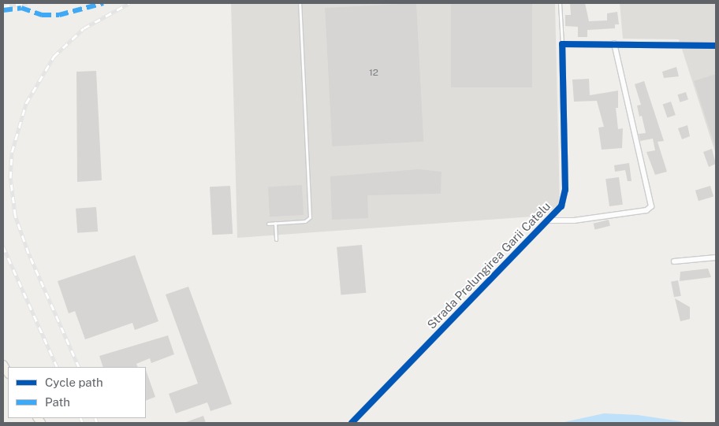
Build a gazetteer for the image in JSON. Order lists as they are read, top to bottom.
{
  "streets": {
    "street": ["Strada Prelungirea Garii Catelu"]
  },
  "house_numbers": ["12"],
  "legend": ["Cycle path", "Path"]
}
